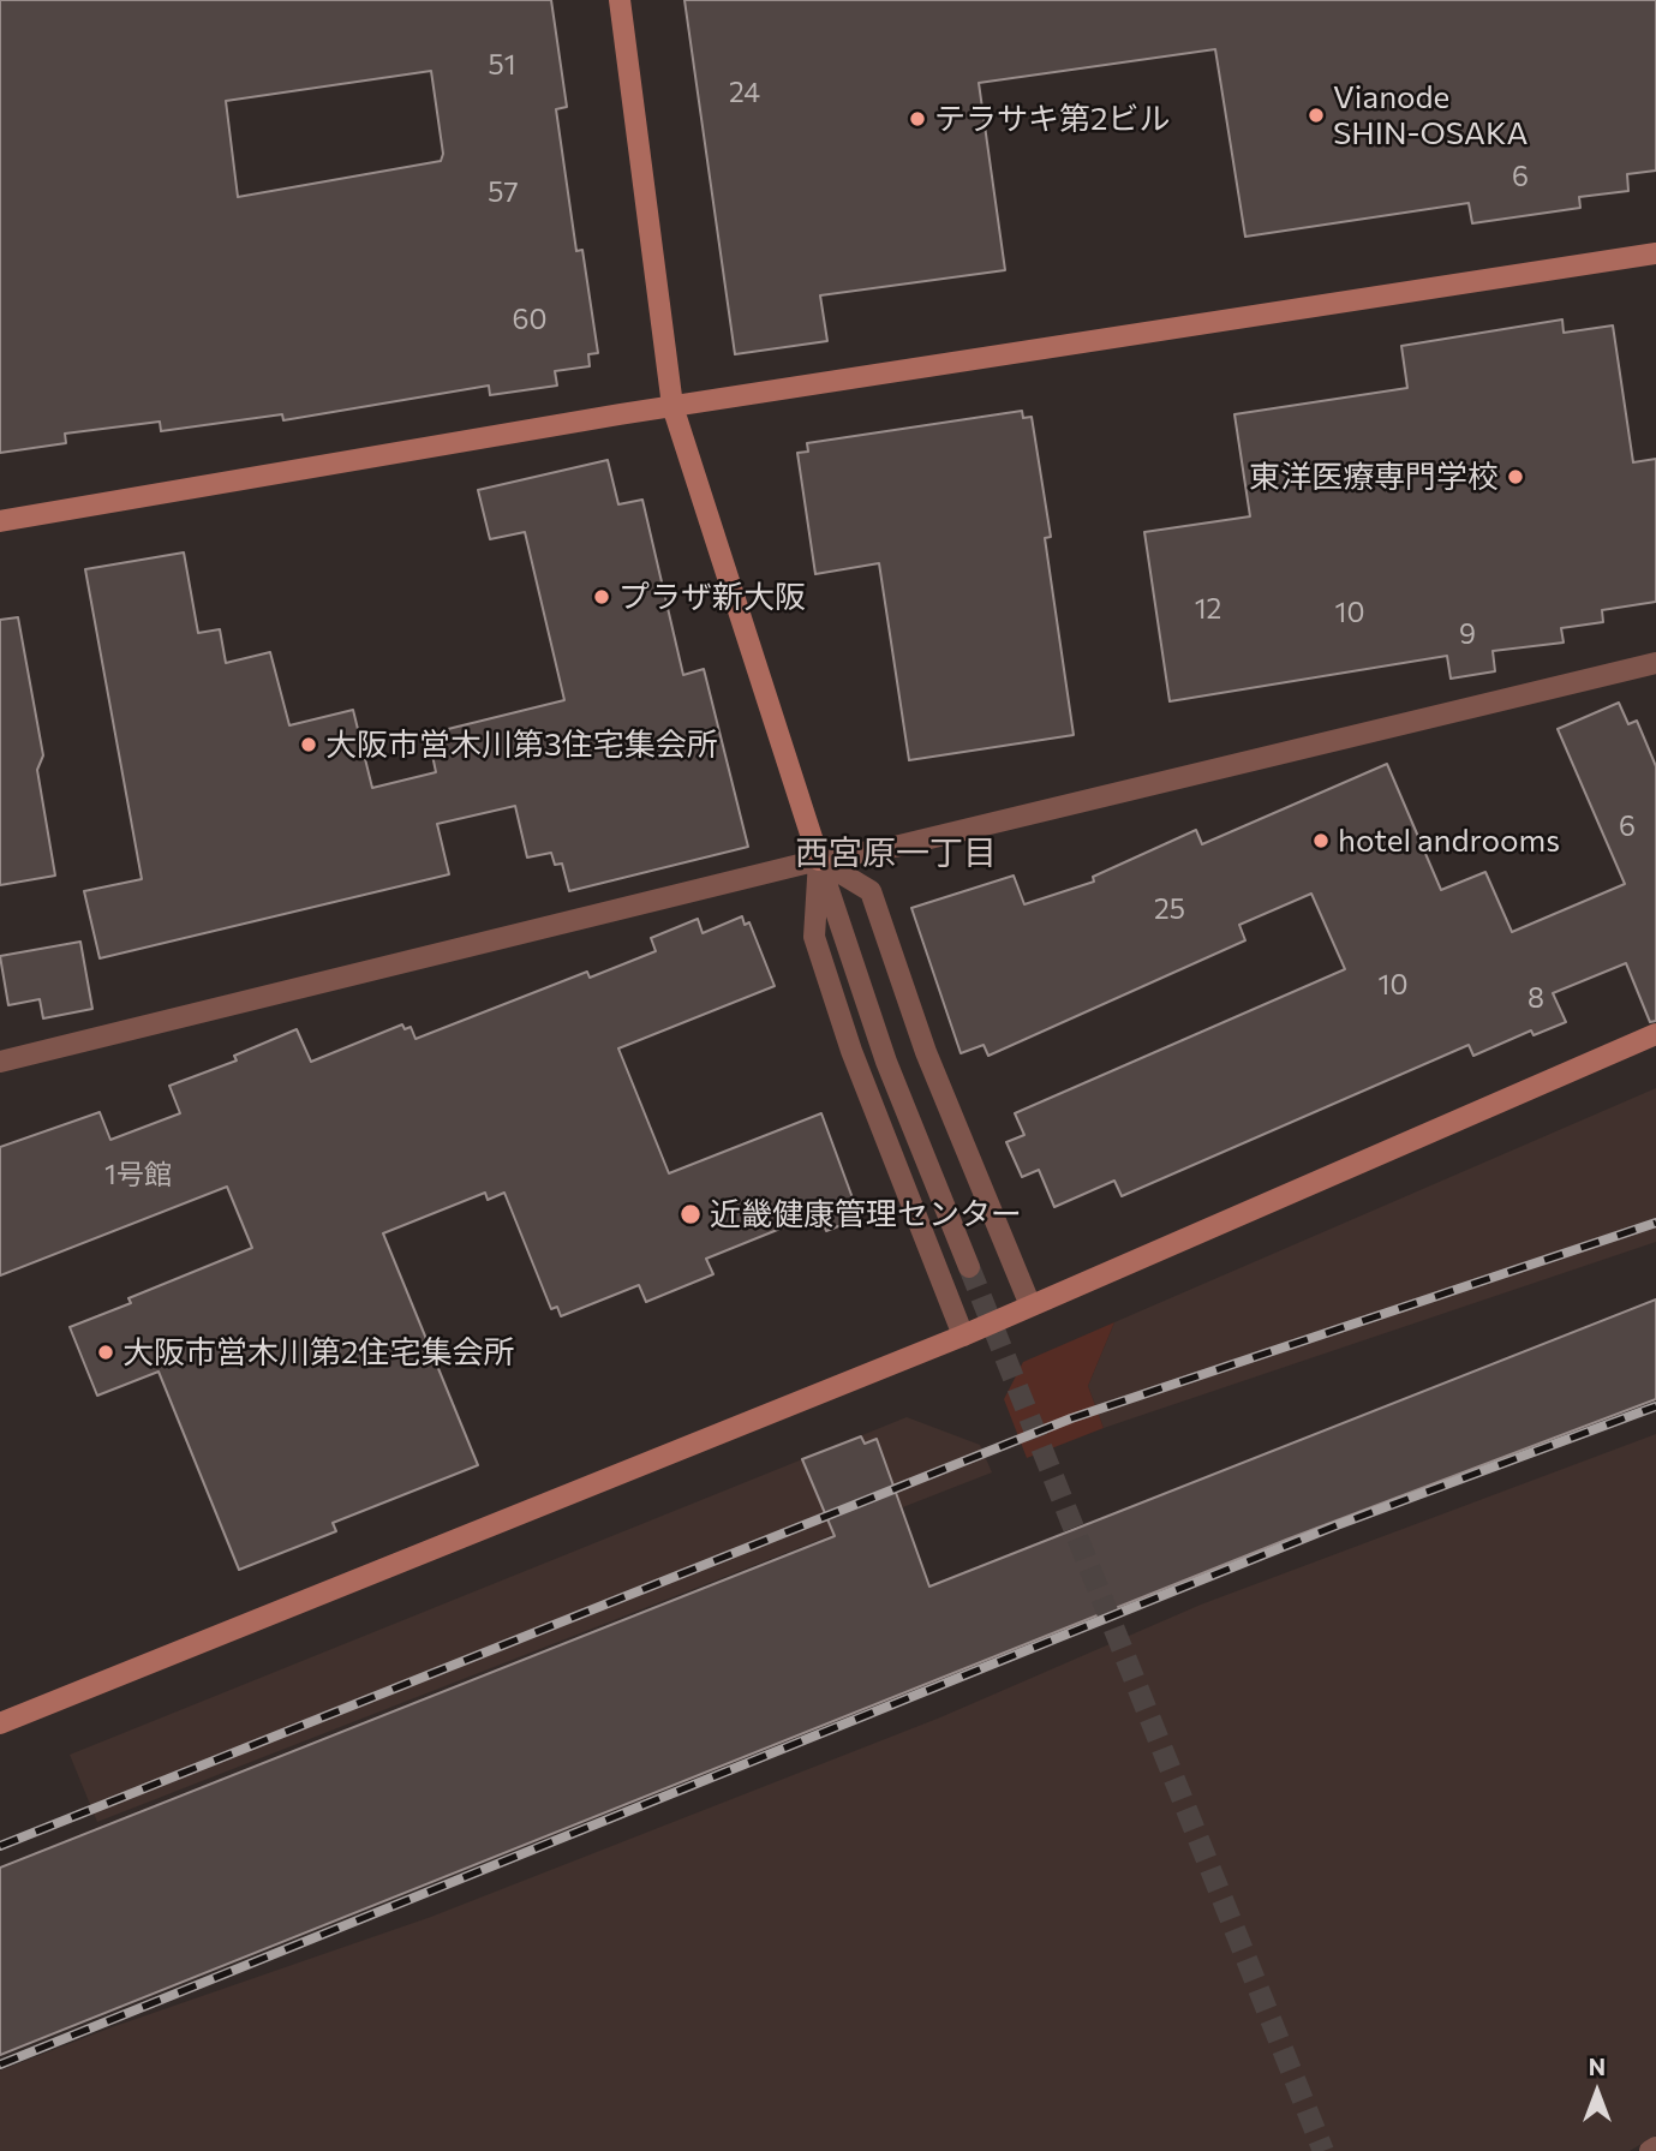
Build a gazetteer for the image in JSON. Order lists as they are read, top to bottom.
{
  "districts": ["西宮原一丁目"],
  "places": [
    "Vianode SHIN-OSAKA",
    "テラサキ第2ビル",
    "東洋医療専門学校",
    "プラザ新大阪",
    "大阪市営木川第3住宅集会所",
    "hotel androoms",
    "近畿健康管理センター",
    "大阪市営木川第2住宅集会所"
  ],
  "house_numbers": [
    "51",
    "24",
    "6",
    "57",
    "60",
    "12",
    "10",
    "9",
    "6",
    "25",
    "10",
    "8",
    "1号館"
  ],
  "north": "top"
}
